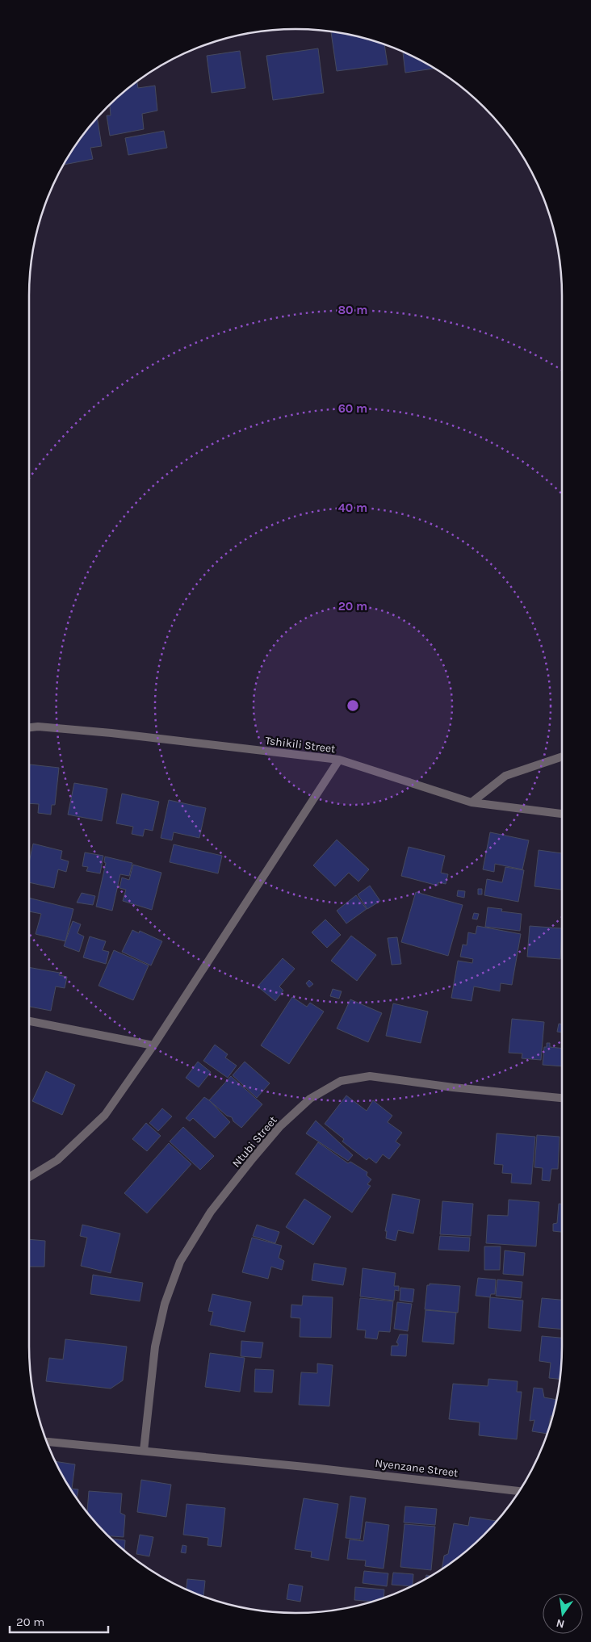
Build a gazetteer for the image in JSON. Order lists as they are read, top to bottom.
{
  "streets": {
    "street": ["Tshikili Street", "Ntubi Street", "Nyenzane Street"]
  },
  "crossings": [
    ["Ntubi Street", "Nyenzane Street"]
  ],
  "scale_bar": "20 m",
  "north": "bottom",
  "rings": [
    "80 m",
    "60 m",
    "40 m",
    "20 m"
  ]
}
